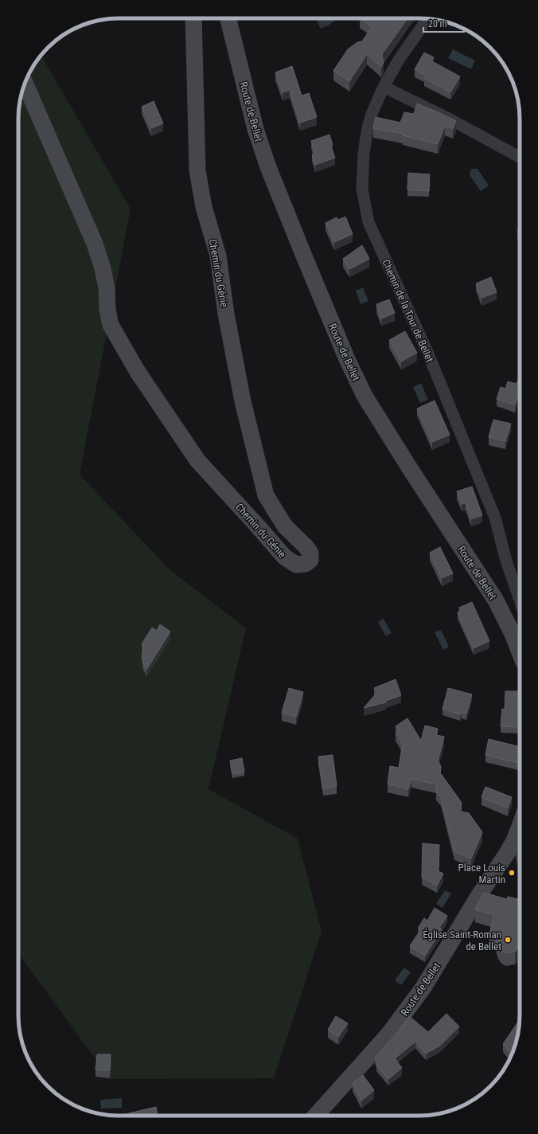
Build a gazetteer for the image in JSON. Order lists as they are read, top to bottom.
{
  "streets": {
    "street": ["Route de Bellet", "Chemin du Génie", "Chemin de la Tour de Bellet"]
  },
  "places": ["Place Louis Martin", "Église Saint-Roman de Bellet"],
  "scale_bar": "20 m"
}
